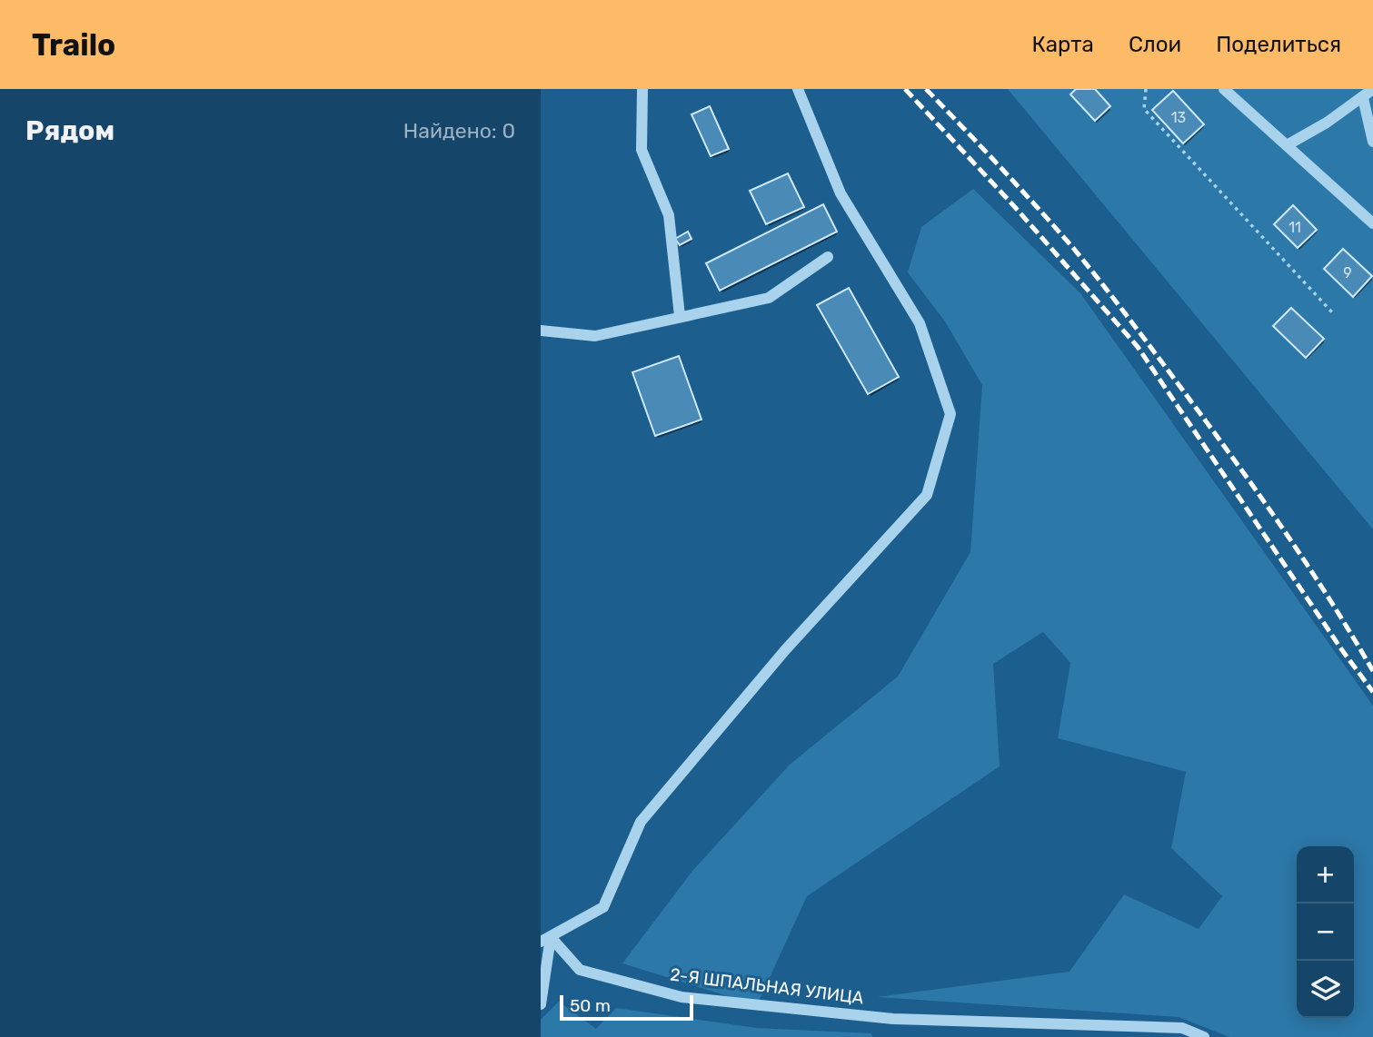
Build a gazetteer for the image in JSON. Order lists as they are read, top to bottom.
{
  "streets": {
    "street": ["2-Я ШПАЛЬНАЯ УЛИЦА"]
  },
  "house_numbers": ["13", "11", "9"],
  "scale_bar": "50 m",
  "page": {
    "header": "Trailo",
    "nav": ["Карта", "Слои", "Поделиться"],
    "heading": ["Рядом", "Найдено: 0"],
    "map_buttons": ["+", "−"],
    "scale": "50 m"
  }
}
